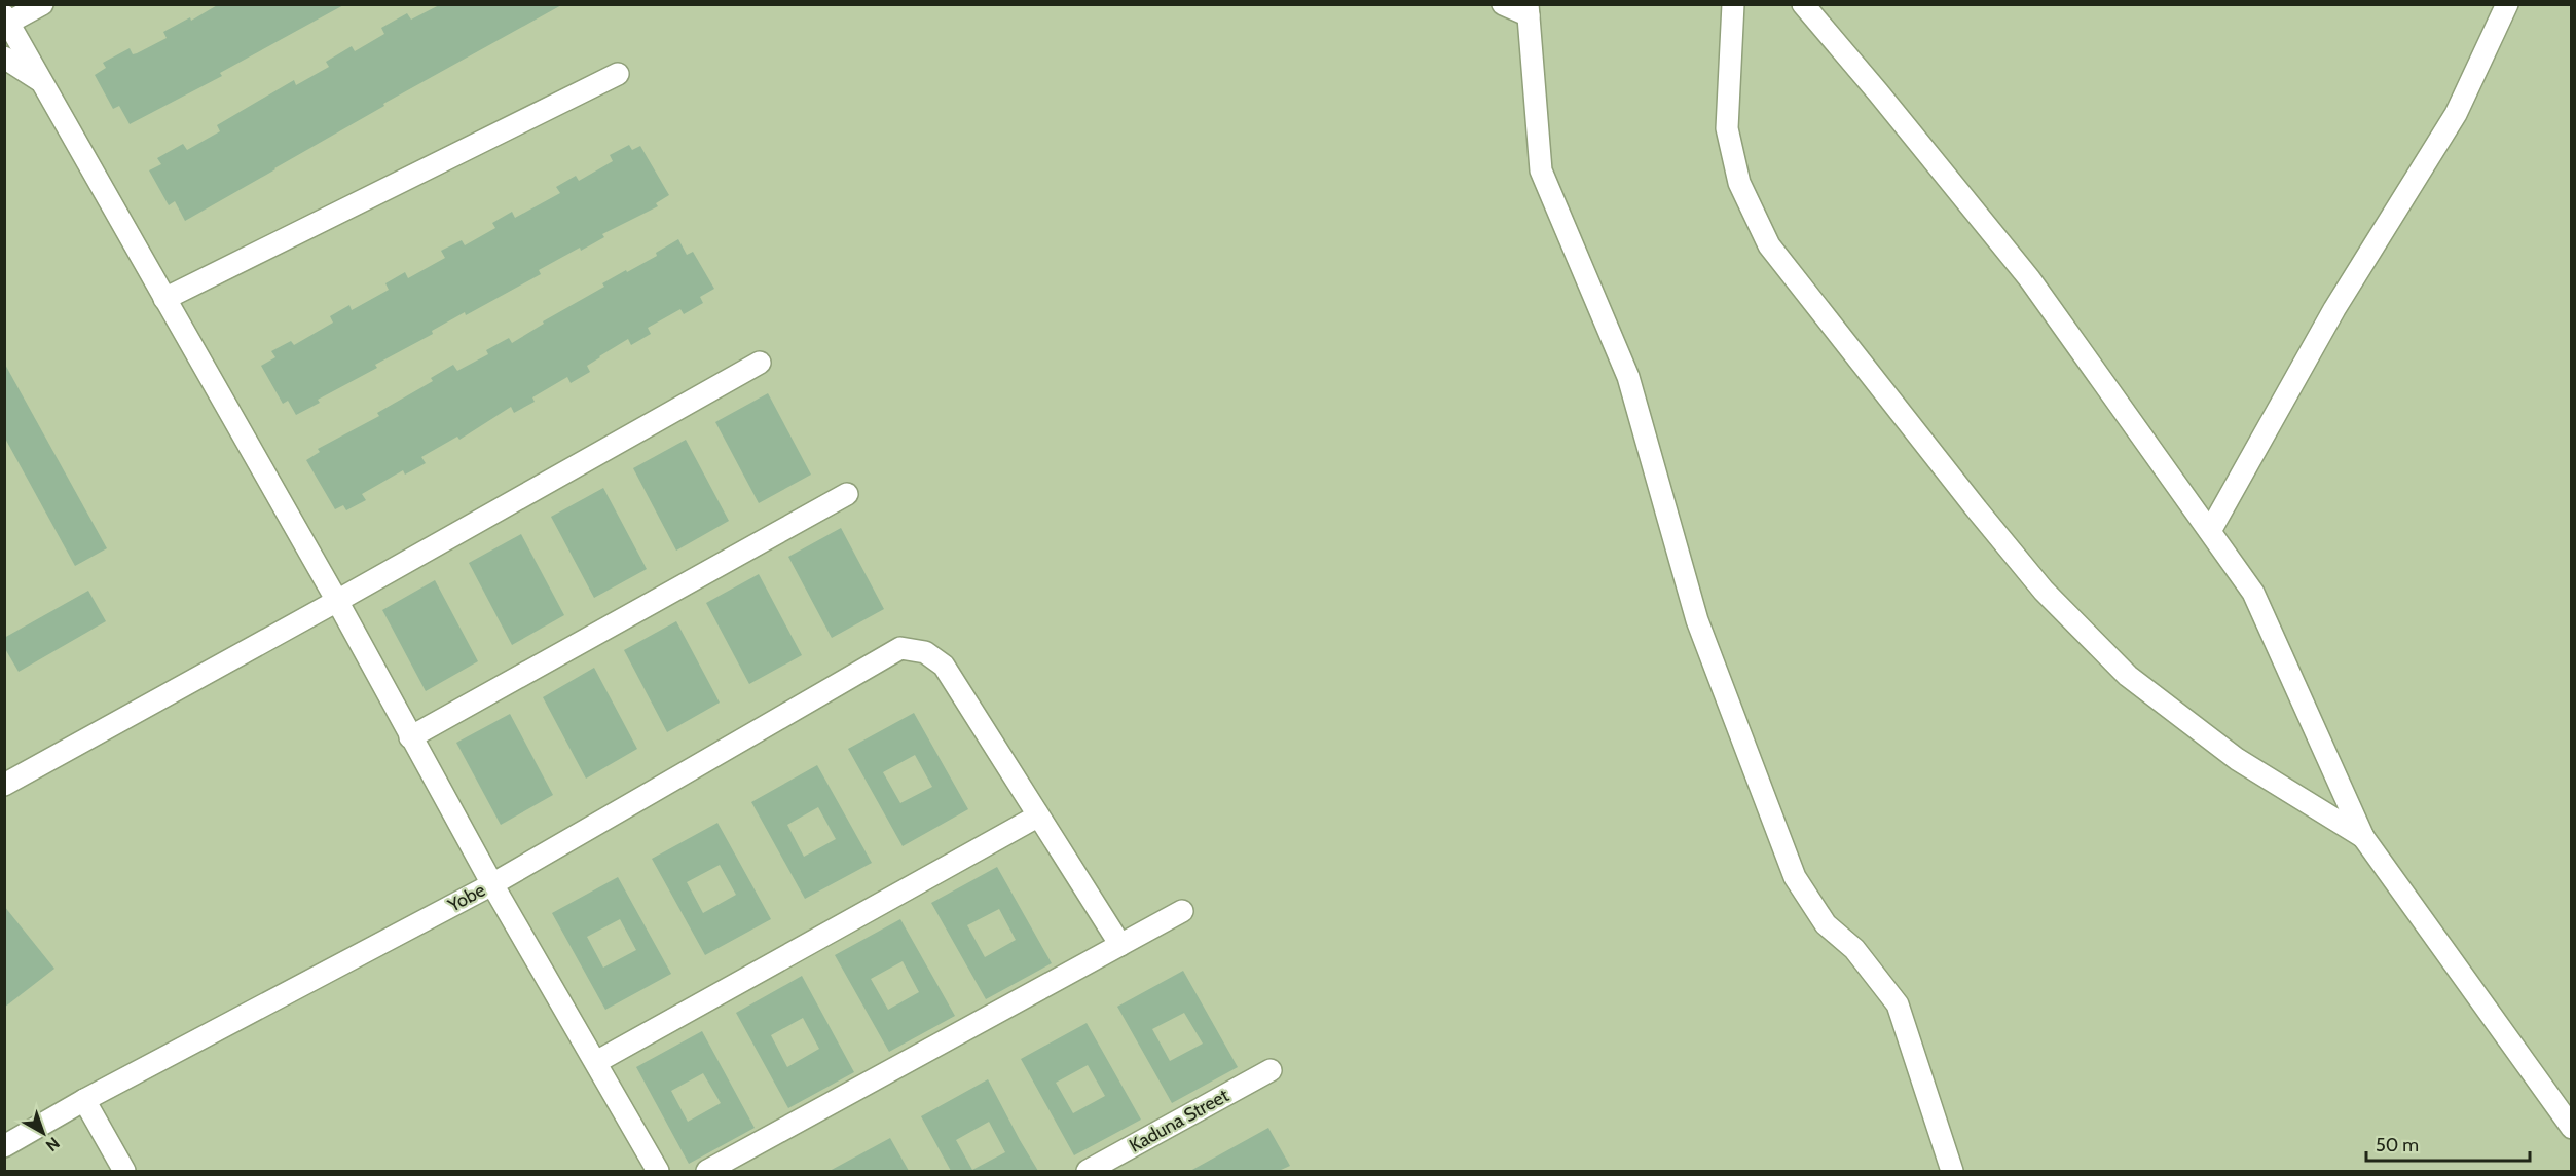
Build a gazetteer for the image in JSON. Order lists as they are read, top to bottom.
{
  "streets": {
    "street": ["Yobe", "Kaduna Street"]
  },
  "scale_bar": "50 m",
  "north": "bottom right"
}
